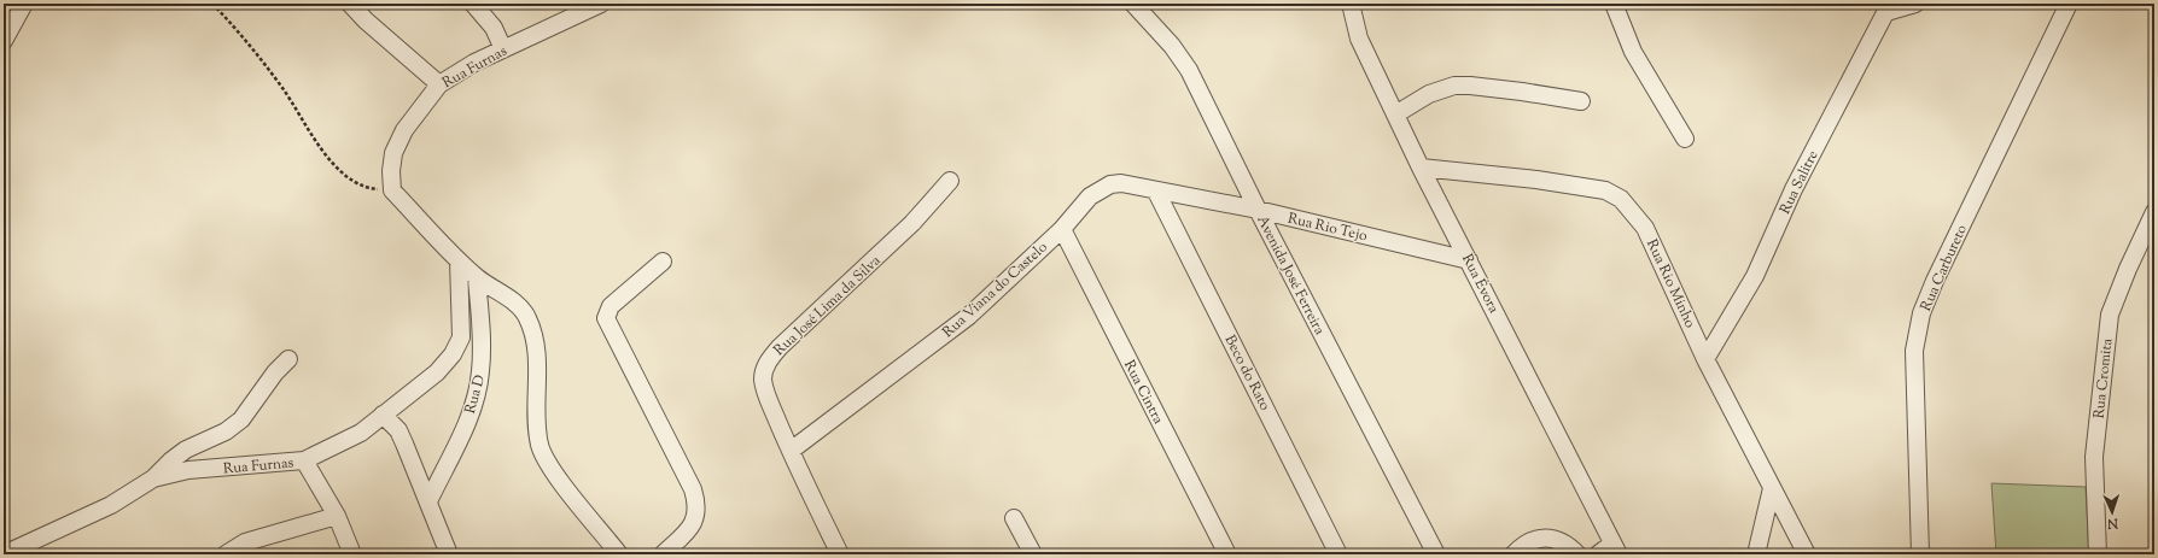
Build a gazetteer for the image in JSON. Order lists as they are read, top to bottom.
{
  "streets": {
    "street": [
      "Rua Furnas",
      "Rua Salitre",
      "Rua Rio Tejo",
      "Rua Carbureto",
      "Avenida José Ferreira",
      "Rua Évora",
      "Rua Rio Minho",
      "Rua Viana do Castelo",
      "Rua José Lima da Silva",
      "Beco do Rato",
      "Rua Cromita",
      "Rua Cintra",
      "Rua D"
    ]
  },
  "crossings": [
    ["Rua Salitre", "Rua Rio Minho"],
    ["Rua Rio Tejo", "Avenida José Ferreira"],
    ["Rua Rio Tejo", "Rua Évora"],
    ["Rua Rio Tejo", "Rua Viana do Castelo"],
    ["Rua Rio Tejo", "Beco do Rato"],
    ["Rua Évora", "Rua Rio Minho"],
    ["Rua Viana do Castelo", "Rua José Lima da Silva"],
    ["Rua Viana do Castelo", "Beco do Rato"],
    ["Rua Viana do Castelo", "Rua Cintra"]
  ],
  "north": "bottom"
}
